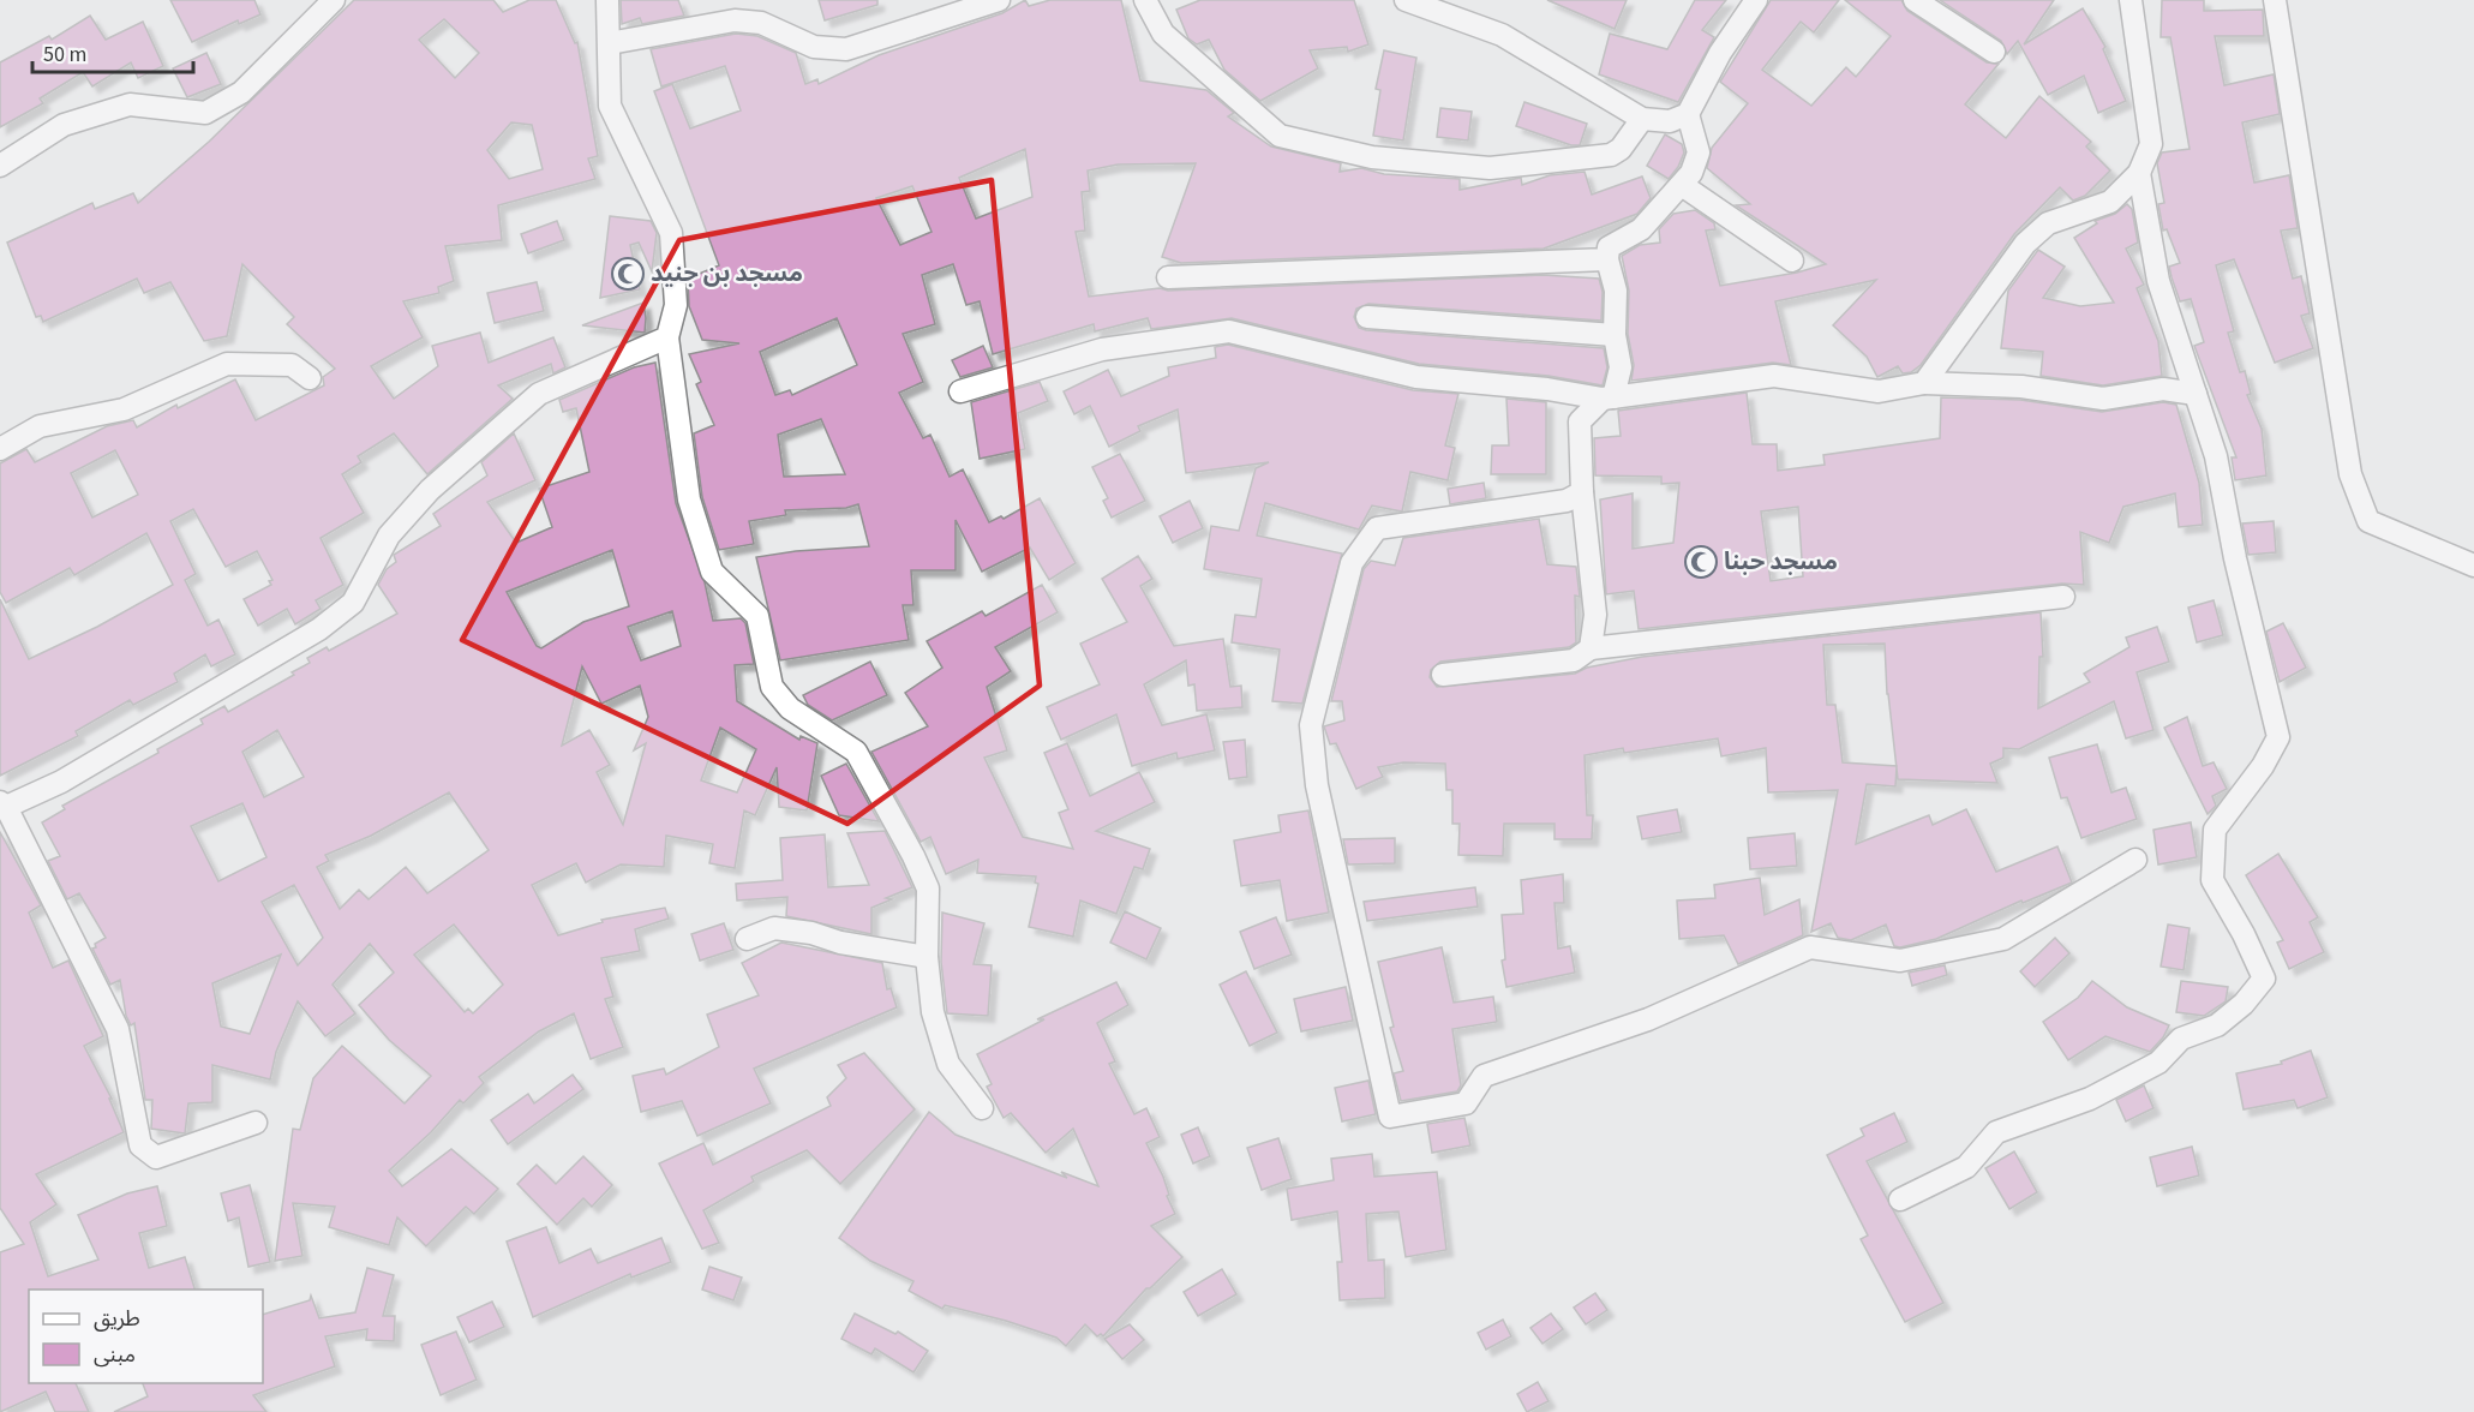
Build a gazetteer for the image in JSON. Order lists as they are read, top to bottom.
{
  "places": {
    "mosque": ["مسجد بن جنيد", "مسجد حبنا"]
  },
  "legend": ["طريق", "مبنى"],
  "scale_bar": "50 m"
}
